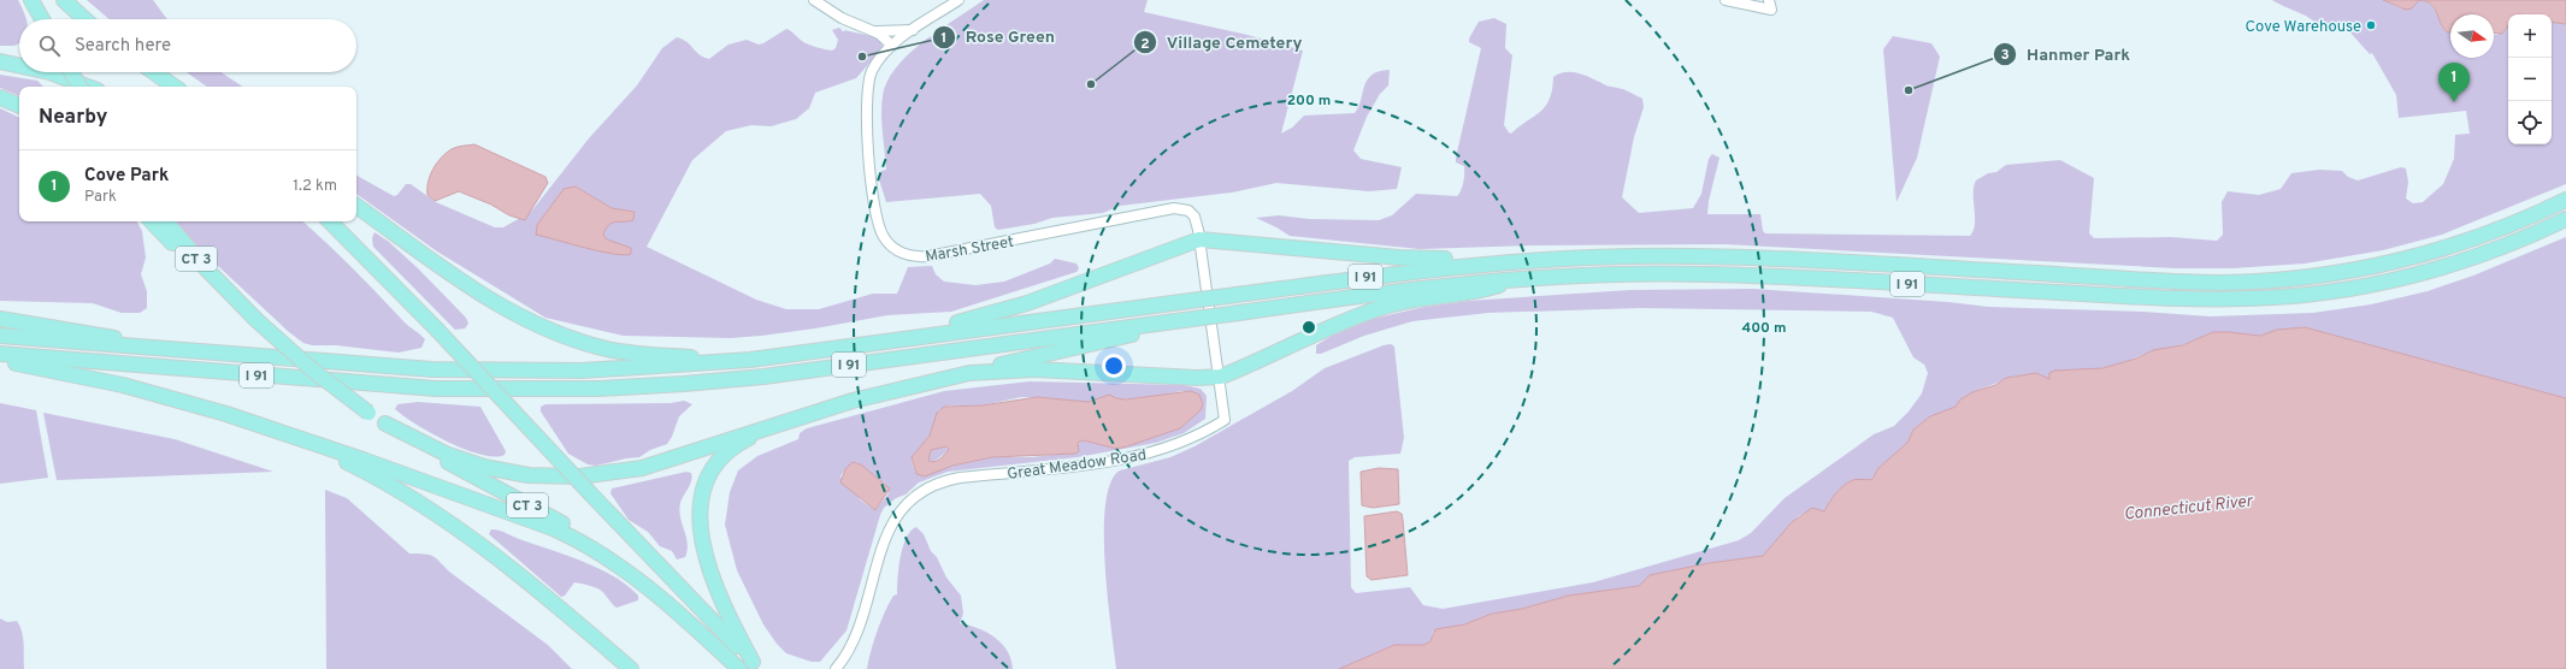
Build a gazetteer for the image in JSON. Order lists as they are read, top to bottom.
{
  "streets": {
    "highway": ["CT 3", "I 91"],
    "street": ["Marsh Street", "Great Meadow Road"]
  },
  "crossings": [
    ["Marsh Street", "Great Meadow Road"]
  ],
  "water": ["Connecticut River"],
  "places": [
    "Cove Warehouse",
    "Rose Green",
    "Village Cemetery",
    "Hanmer Park"
  ],
  "north": "right",
  "page": {
    "map_buttons": ["+", "−"],
    "search": "Search here",
    "pins": "1",
    "heading": "Nearby",
    "list": [
      {
        "mark": "1",
        "name": "Cove Park",
        "note": "Park",
        "value": "1.2 km"
      }
    ]
  },
  "rings": ["200 m", "400 m"]
}
